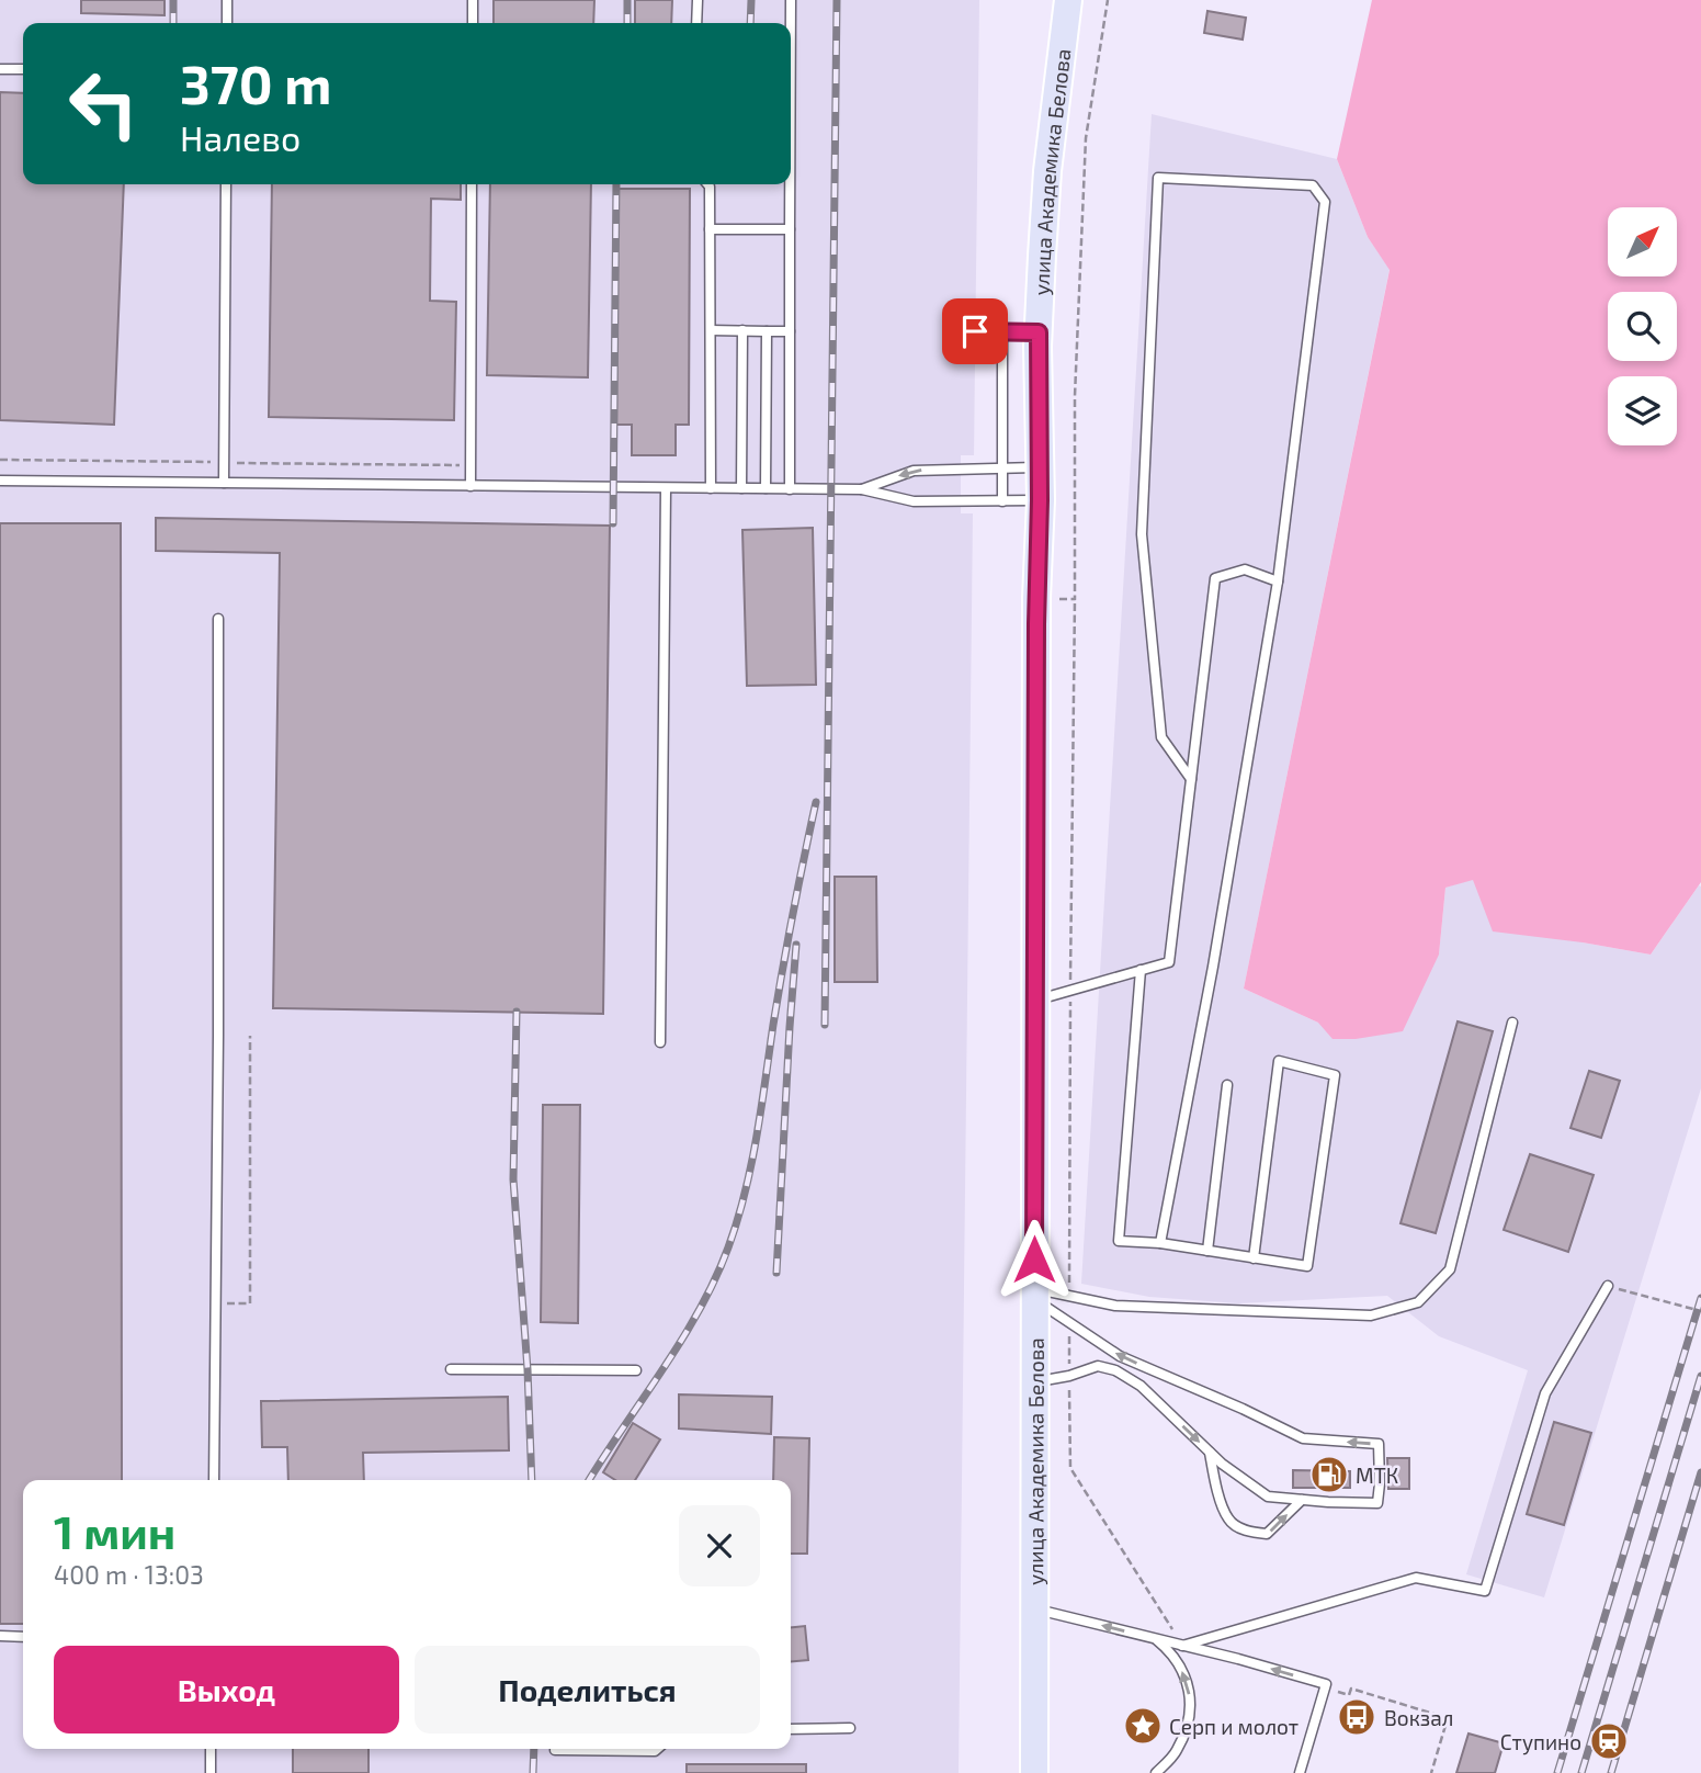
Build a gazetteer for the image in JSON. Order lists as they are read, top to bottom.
{
  "streets": {
    "main road": ["улица Академика Белова"]
  },
  "places": {
    "fuel station": ["МТК"],
    "bus stop": ["Вокзал"],
    "place": ["Серп и молот"],
    "station": ["Ступино"]
  },
  "north": "top right",
  "page": {
    "turn": ["370 m", "Налево"],
    "heading": ["1 мин", "400 m · 13:03"],
    "buttons": ["Выход", "Поделиться"]
  }
}
